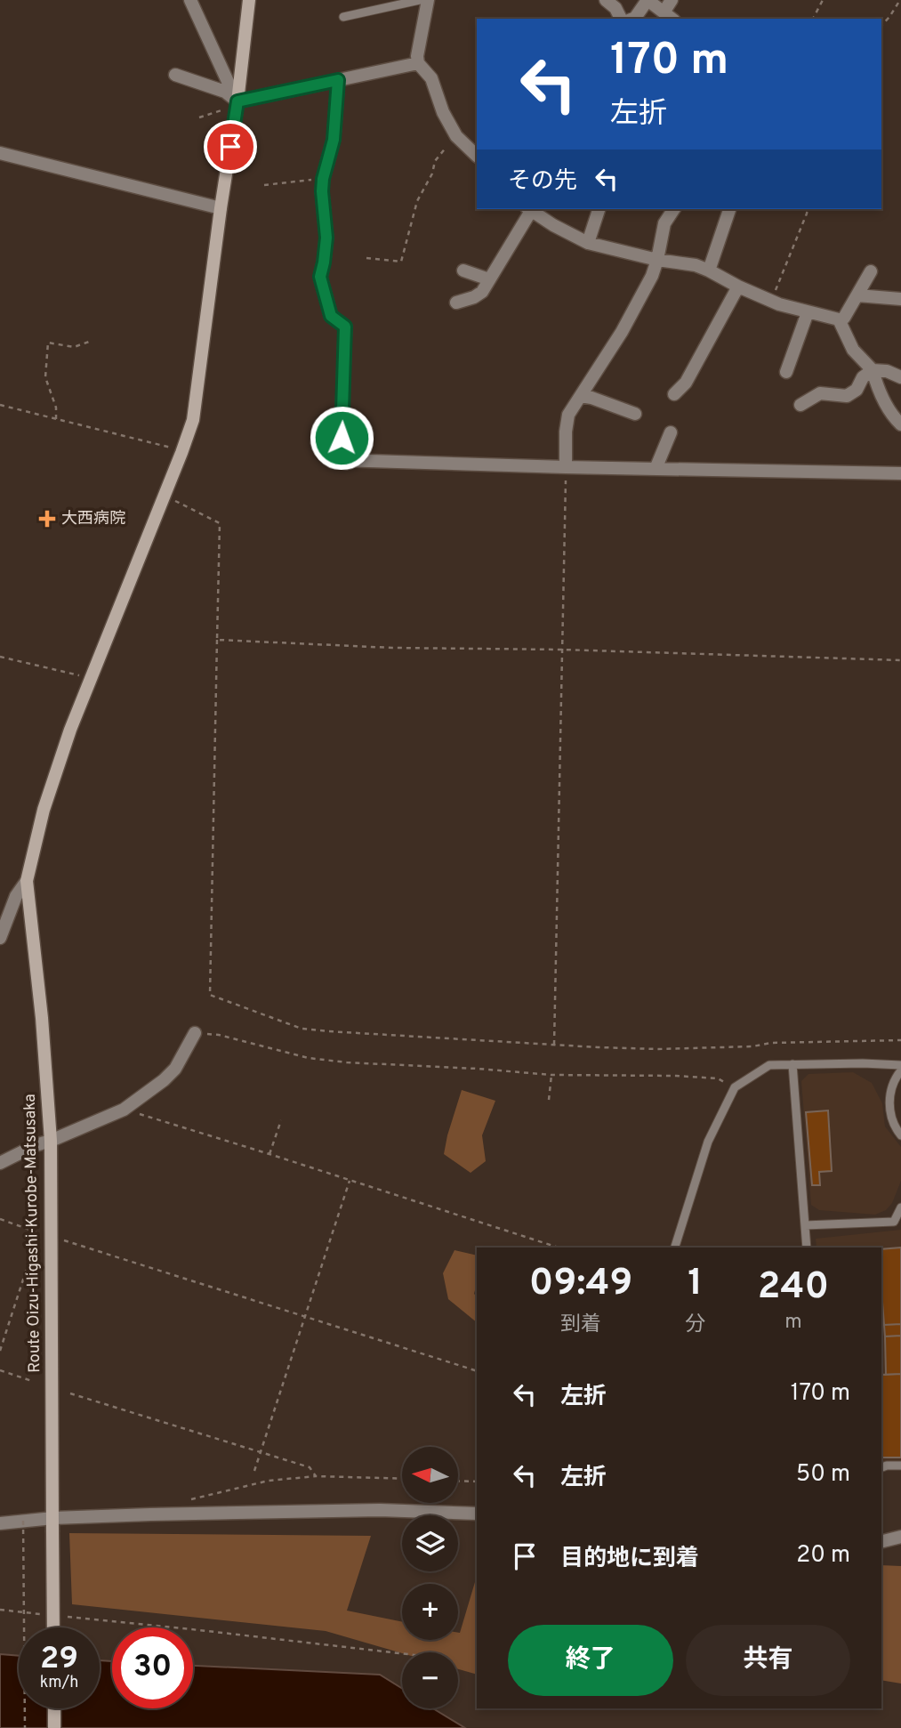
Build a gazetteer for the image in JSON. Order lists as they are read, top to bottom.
{
  "streets": {
    "main road": ["Route Oizu-Higashi-Kurobe-Matsusaka"]
  },
  "places": {
    "health": ["大西病院"]
  },
  "north": "left",
  "page": {
    "turn": ["170 m", "左折"],
    "then": "その先",
    "eta": [
      "09:49",
      "到着",
      "1",
      "分",
      "240",
      "m"
    ],
    "list": [
      {
        "name": "左折",
        "value": "170 m"
      },
      {
        "name": "左折",
        "value": "50 m"
      },
      {
        "name": "目的地に到着",
        "value": "20 m"
      }
    ],
    "map_buttons": ["+", "−"],
    "buttons": ["終了", "共有"],
    "speed": "29 km/h",
    "limit": "30"
  }
}
